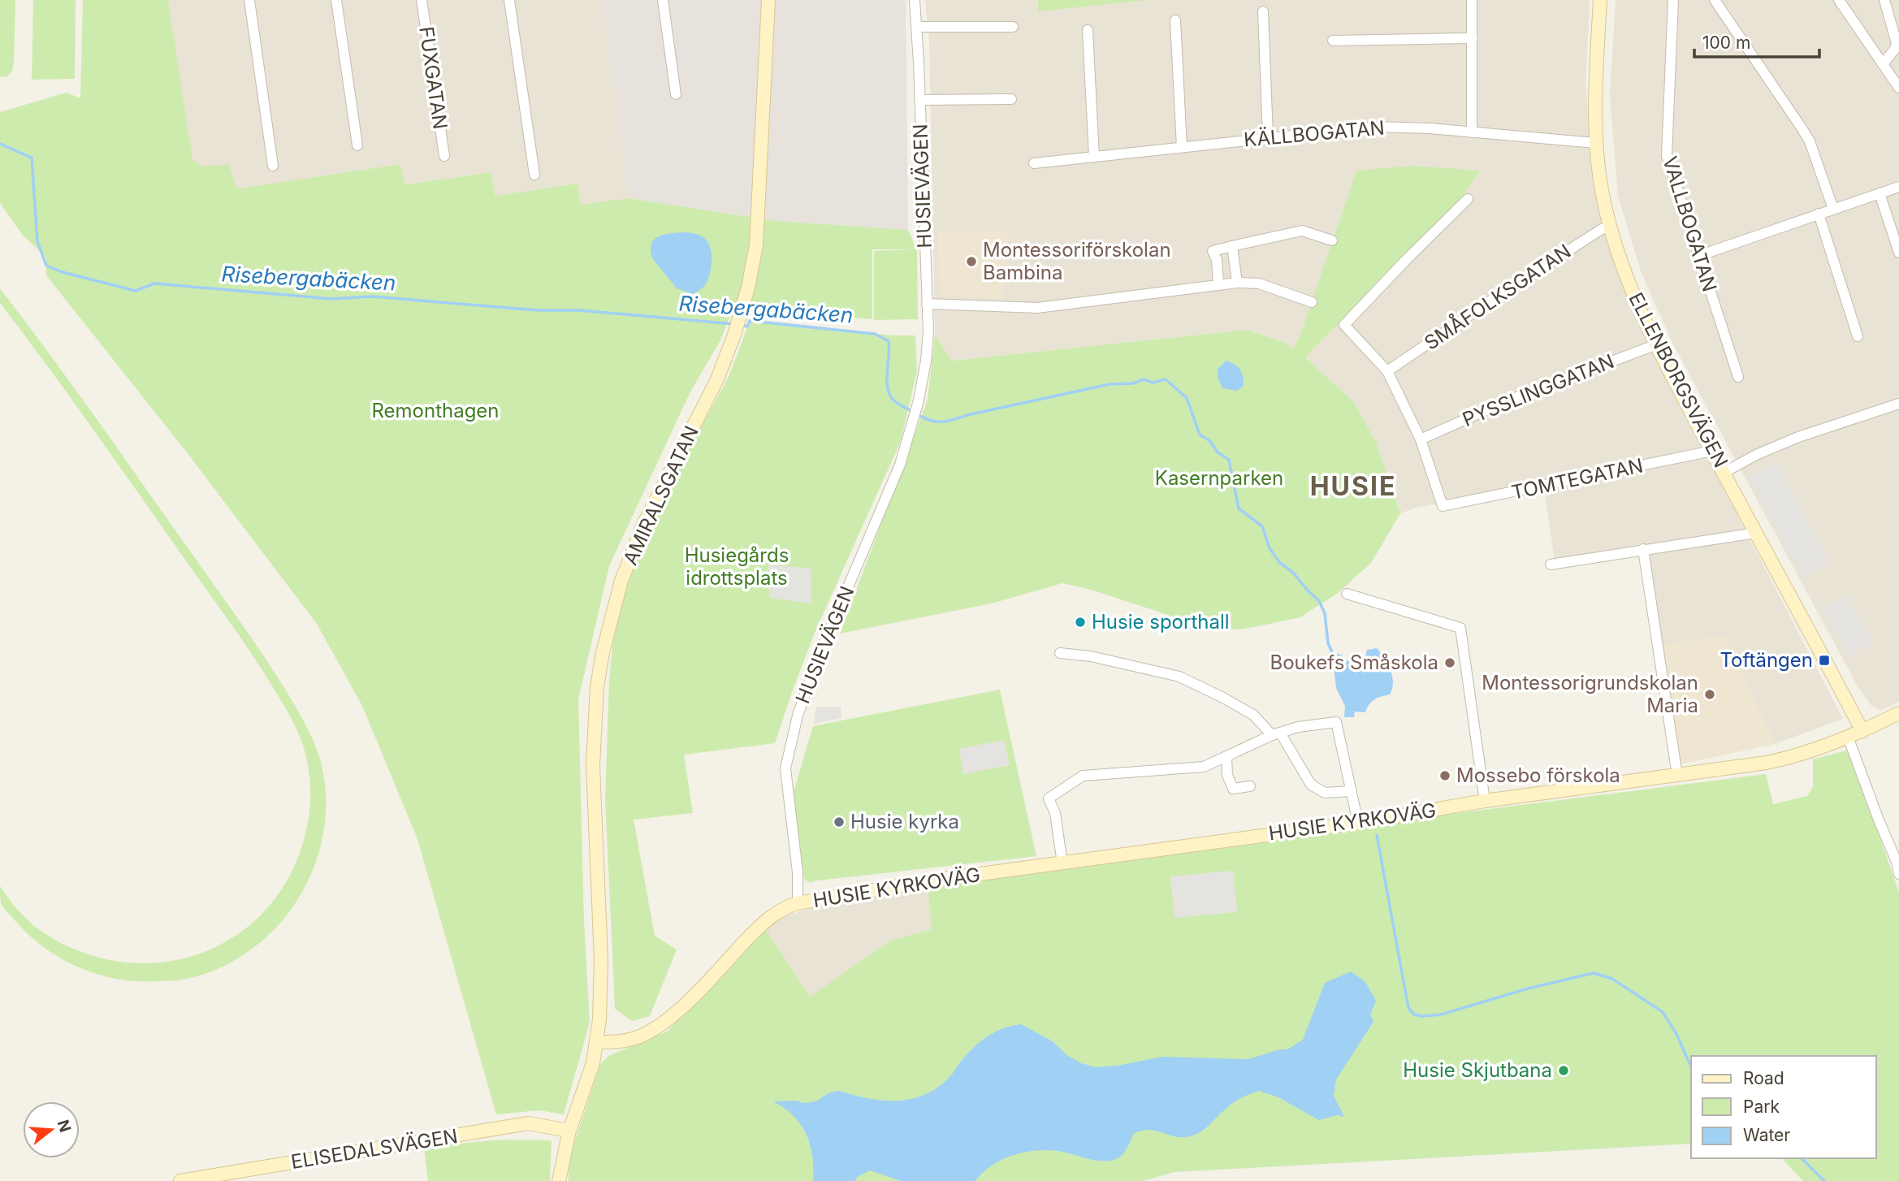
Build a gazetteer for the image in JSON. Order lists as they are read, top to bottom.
{
  "streets": {
    "street": [
      "FUXGATAN",
      "KÄLLBOGATAN",
      "HUSIEVÄGEN",
      "VALLBOGATAN",
      "SMÅFOLKSGATAN",
      "ELLENBORGSVÄGEN",
      "PYSSLINGGATAN",
      "TOMTEGATAN",
      "AMIRALSGATAN",
      "HUSIE KYRKOVÄG",
      "ELISEDALSVÄGEN"
    ]
  },
  "crossings": [
    ["KÄLLBOGATAN", "ELLENBORGSVÄGEN"],
    ["HUSIEVÄGEN", "HUSIE KYRKOVÄG"],
    ["SMÅFOLKSGATAN", "ELLENBORGSVÄGEN"],
    ["ELLENBORGSVÄGEN", "PYSSLINGGATAN"],
    ["ELLENBORGSVÄGEN", "TOMTEGATAN"],
    ["ELLENBORGSVÄGEN", "HUSIE KYRKOVÄG"],
    ["PYSSLINGGATAN", "TOMTEGATAN"]
  ],
  "districts": ["HUSIE"],
  "water": ["Risebergabäcken"],
  "parks": ["Remonthagen", "Kasernparken", "Husiegårds idrottsplats"],
  "places": {
    "other": [
      "Montessoriförskolan Bambina",
      "Husie sporthall",
      "Boukefs Småskola",
      "Montessorigrundskolan Maria",
      "Mossebo förskola",
      "Husie kyrka",
      "Husie Skjutbana"
    ],
    "transit": ["Toftängen"]
  },
  "legend": ["Road", "Park", "Water"],
  "scale_bar": "100 m",
  "north": "right"
}
